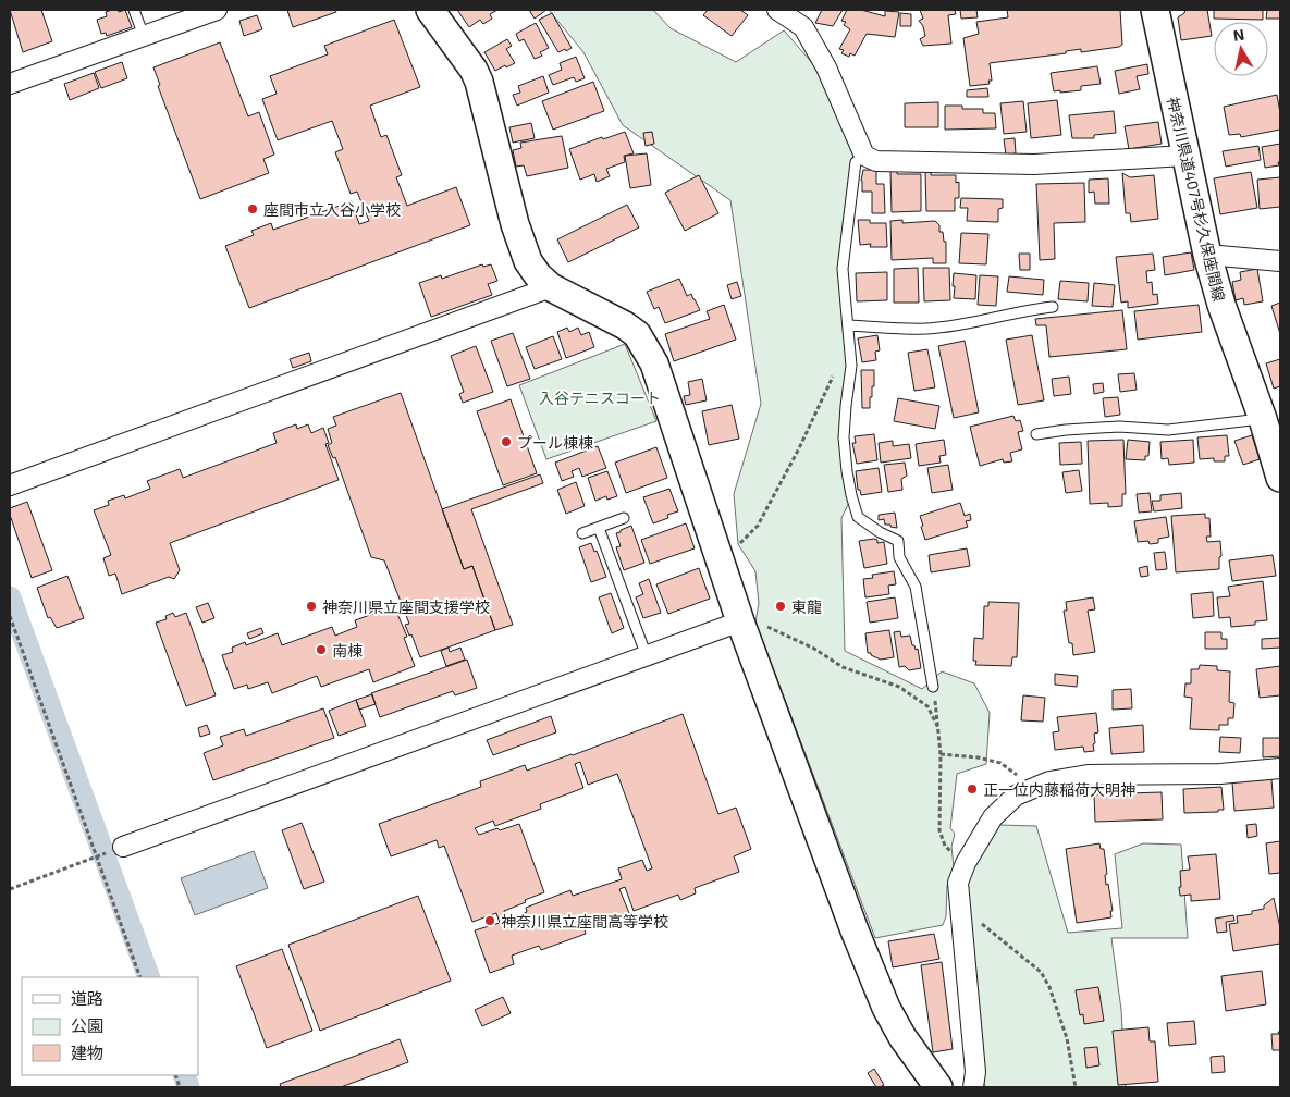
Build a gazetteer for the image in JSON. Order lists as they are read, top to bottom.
{
  "streets": {
    "street": ["神奈川県道407号杉久保座間線"]
  },
  "parks": ["入谷テニスコート"],
  "places": [
    "座間市立入谷小学校",
    "プール棟棟",
    "神奈川県立座間支援学校",
    "東龍",
    "南棟",
    "正一位内藤稲荷大明神",
    "神奈川県立座間高等学校"
  ],
  "legend": ["道路", "公園", "建物"],
  "north": "top"
}
